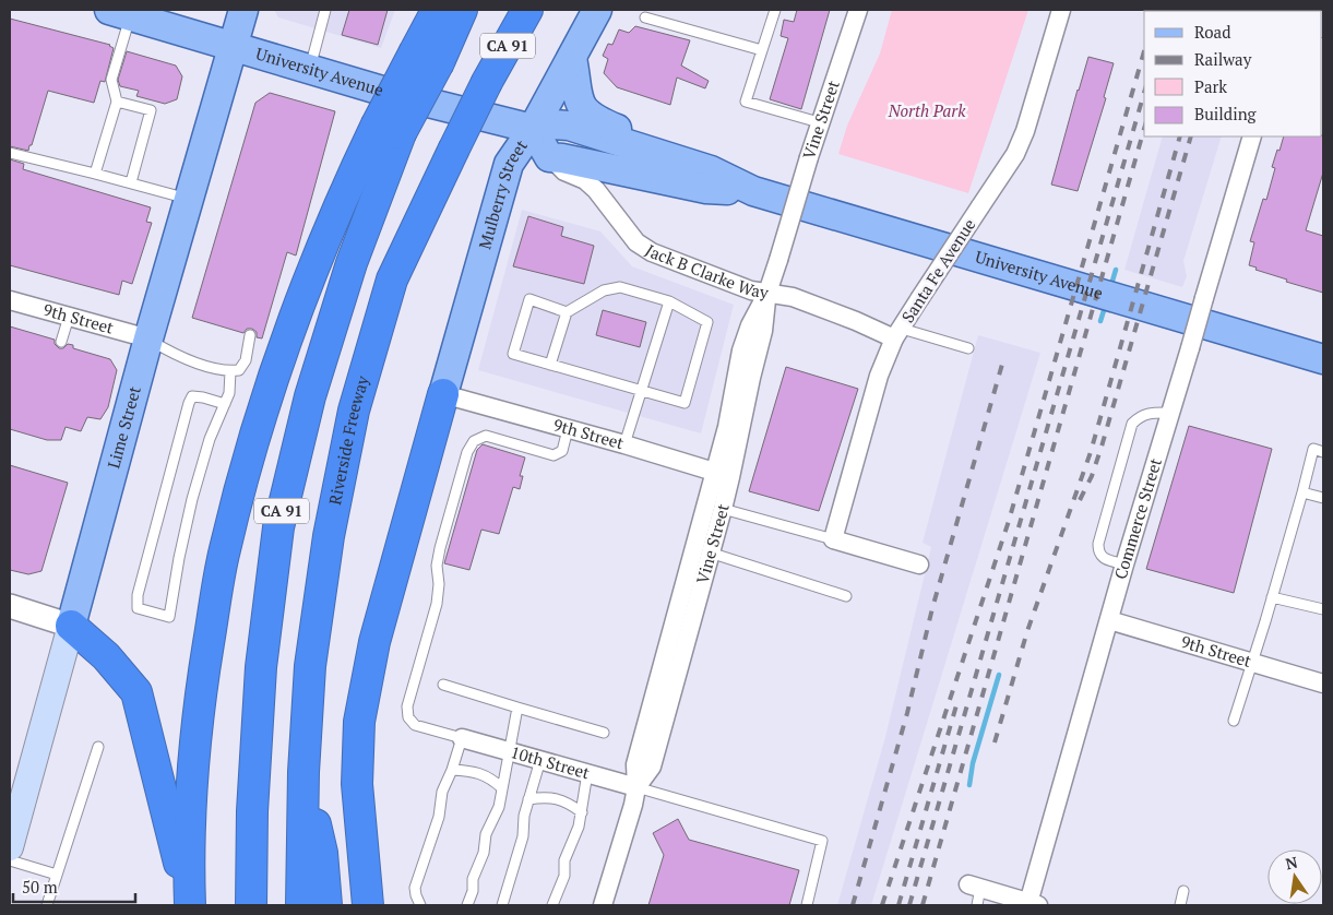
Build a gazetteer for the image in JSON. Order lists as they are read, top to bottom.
{
  "streets": {
    "highway": ["CA 91", "Riverside Freeway"],
    "main road": ["University Avenue", "Mulberry Street", "Lime Street"],
    "street": [
      "Vine Street",
      "Jack B Clarke Way",
      "Santa Fe Avenue",
      "9th Street",
      "Commerce Street",
      "10th Street"
    ]
  },
  "crossings": [
    ["University Avenue", "Mulberry Street"],
    ["University Avenue", "Jack B Clarke Way"],
    ["University Avenue", "Lime Street"],
    ["Vine Street", "Jack B Clarke Way"],
    ["Vine Street", "9th Street"],
    ["Vine Street", "10th Street"],
    ["Mulberry Street", "9th Street"],
    ["Jack B Clarke Way", "Santa Fe Avenue"],
    ["9th Street", "Lime Street"],
    ["9th Street", "Commerce Street"]
  ],
  "parks": ["North Park"],
  "legend": [
    "Road",
    "Railway",
    "Park",
    "Building"
  ],
  "scale_bar": "50 m",
  "north": "top"
}
